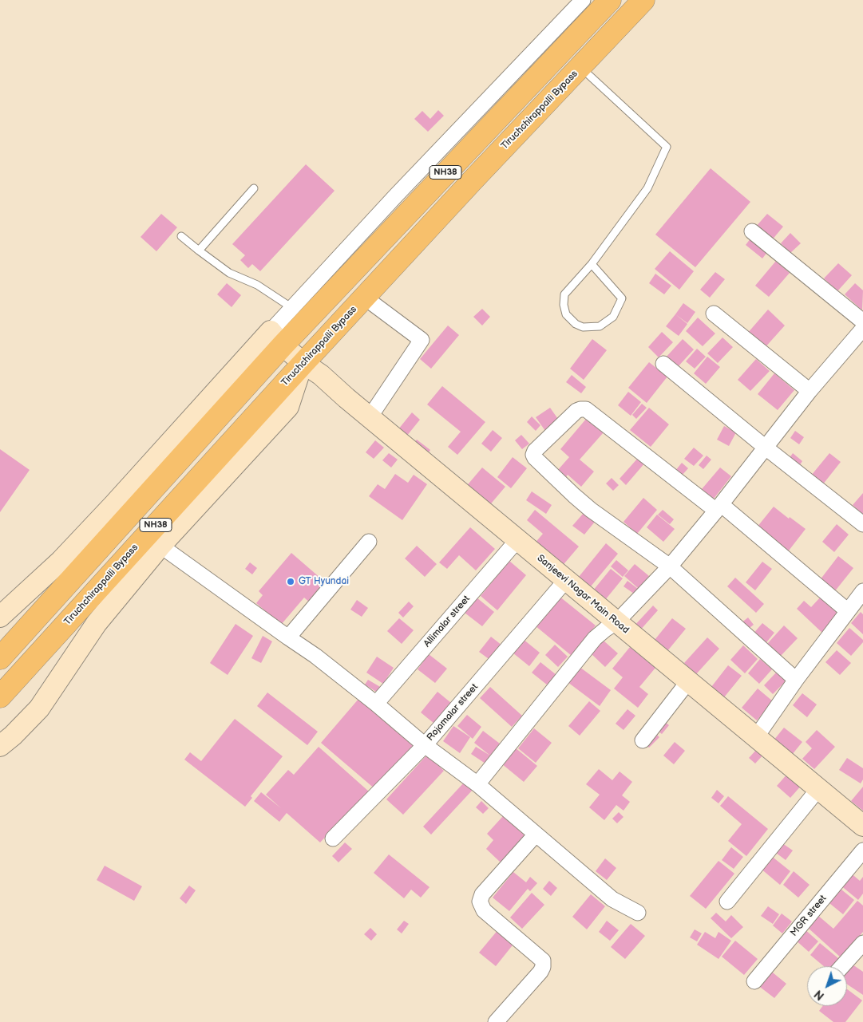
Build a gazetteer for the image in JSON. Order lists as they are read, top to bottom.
{
  "streets": {
    "highway": ["Tiruchchirappalli Bypass", "NH38"],
    "main road": ["Sanjeevi Nagar Main Road"],
    "street": ["Allimalar street", "Rojamalar street", "MGR street"]
  },
  "crossings": [
    ["Tiruchchirappalli Bypass", "Sanjeevi Nagar Main Road"],
    ["NH38", "Sanjeevi Nagar Main Road"],
    ["Sanjeevi Nagar Main Road", "Allimalar street"],
    ["Sanjeevi Nagar Main Road", "Rojamalar street"]
  ],
  "places": ["GT Hyundai"],
  "north": "bottom left"
}
